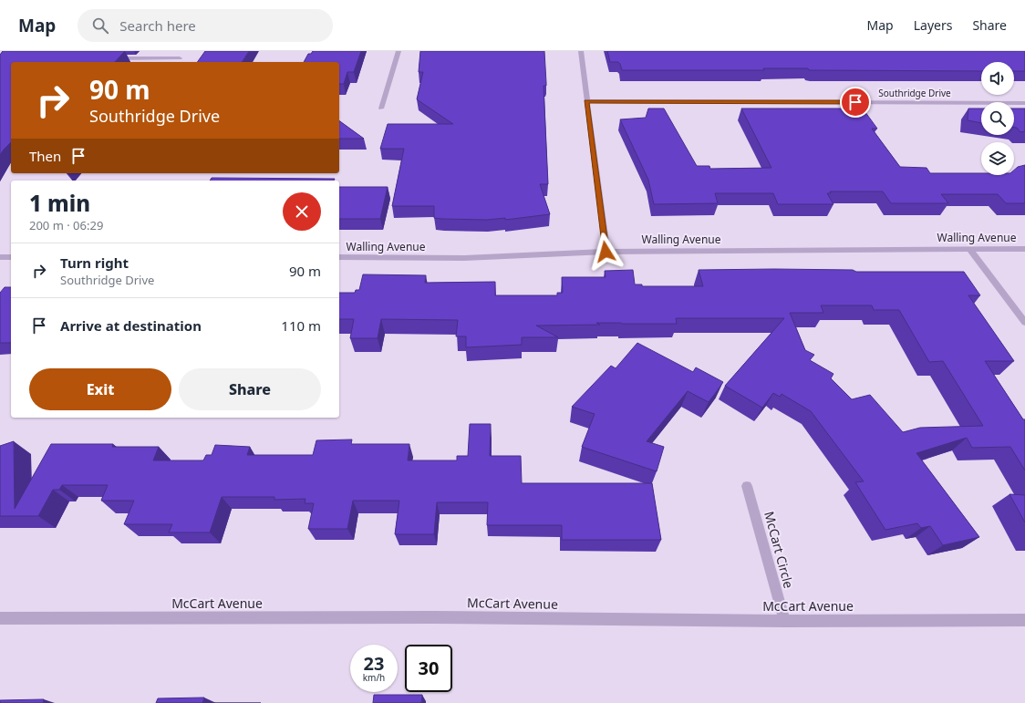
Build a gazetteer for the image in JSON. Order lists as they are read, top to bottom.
{
  "streets": {
    "street": [
      "Southridge Drive",
      "Walling Avenue",
      "McCart Circle",
      "McCart Avenue"
    ]
  },
  "crossings": [
    ["McCart Circle", "McCart Avenue"]
  ],
  "page": {
    "header": "Map",
    "search": "Search here",
    "nav": ["Map", "Layers", "Share"],
    "turn": ["90 m", "Southridge Drive"],
    "then": "Then",
    "heading": ["1 min", "200 m · 06:29"],
    "list": [
      {
        "name": "Turn right",
        "note": "Southridge Drive",
        "value": "90 m"
      },
      {
        "name": "Arrive at destination",
        "value": "110 m"
      }
    ],
    "buttons": ["Exit", "Share"],
    "speed": "23 km/h",
    "limit": "30"
  }
}
